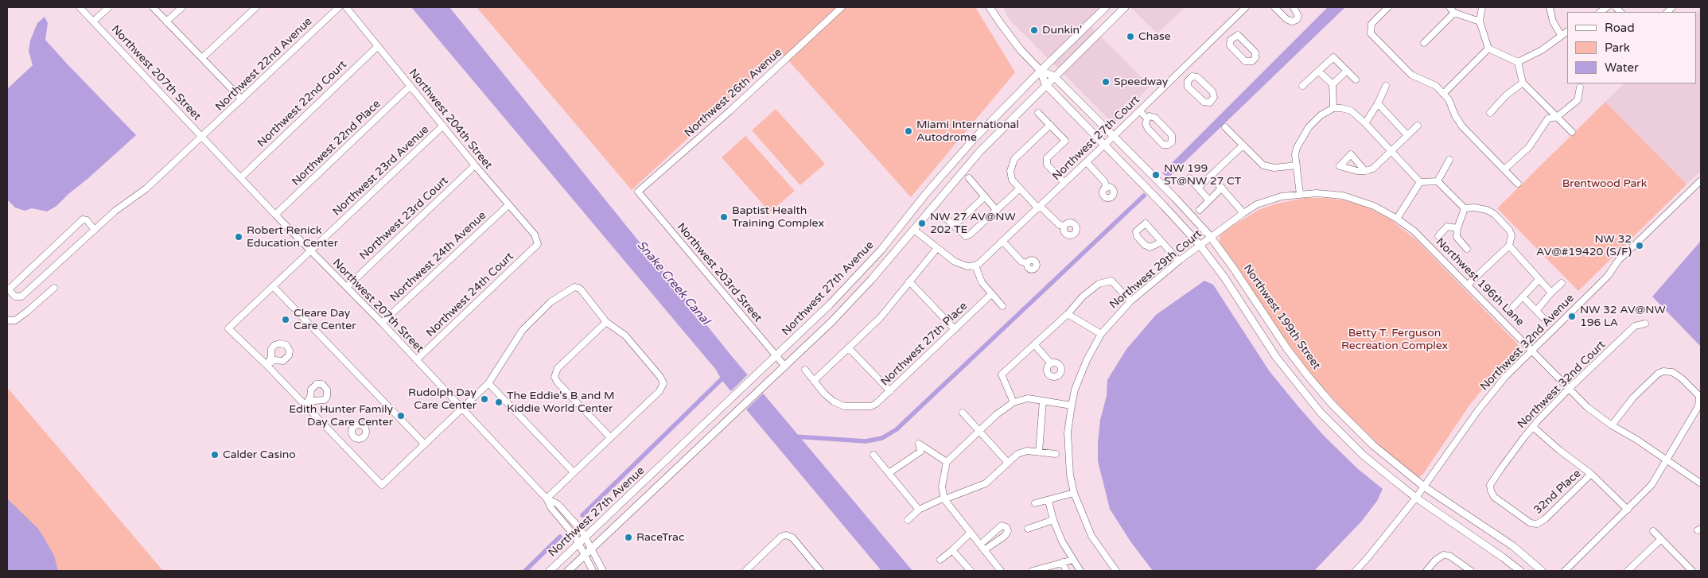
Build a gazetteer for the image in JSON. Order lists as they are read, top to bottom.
{
  "streets": {
    "main road": ["Northwest 27th Avenue", "Northwest 199th Street"],
    "street": [
      "Northwest 22nd Avenue",
      "Northwest 207th Street",
      "Northwest 26th Avenue",
      "Northwest 22nd Court",
      "Northwest 204th Street",
      "Northwest 27th Court",
      "Northwest 22nd Place",
      "Northwest 23rd Avenue",
      "Northwest 23rd Court",
      "Northwest 24th Avenue",
      "Northwest 29th Court",
      "Northwest 203rd Street",
      "Northwest 196th Lane",
      "Northwest 24th Court",
      "Northwest 32nd Avenue",
      "Northwest 27th Place",
      "Northwest 32nd Court",
      "32nd Place"
    ]
  },
  "crossings": [
    ["Northwest 22nd Avenue", "Northwest 207th Street"],
    ["Northwest 207th Street", "Northwest 22nd Court"],
    ["Northwest 207th Street", "Northwest 22nd Place"],
    ["Northwest 207th Street", "Northwest 23rd Avenue"],
    ["Northwest 207th Street", "Northwest 23rd Court"],
    ["Northwest 207th Street", "Northwest 24th Avenue"],
    ["Northwest 207th Street", "Northwest 27th Avenue"],
    ["Northwest 207th Street", "Northwest 24th Court"],
    ["Northwest 26th Avenue", "Northwest 203rd Street"],
    ["Northwest 22nd Court", "Northwest 204th Street"],
    ["Northwest 204th Street", "Northwest 22nd Place"],
    ["Northwest 204th Street", "Northwest 23rd Avenue"],
    ["Northwest 204th Street", "Northwest 23rd Court"],
    ["Northwest 204th Street", "Northwest 24th Avenue"],
    ["Northwest 204th Street", "Northwest 24th Court"],
    ["Northwest 27th Court", "Northwest 199th Street"],
    ["Northwest 29th Court", "Northwest 196th Lane"],
    ["Northwest 29th Court", "Northwest 199th Street"],
    ["Northwest 203rd Street", "Northwest 27th Avenue"],
    ["Northwest 196th Lane", "Northwest 32nd Avenue"],
    ["Northwest 196th Lane", "Northwest 32nd Court"],
    ["Northwest 27th Avenue", "Northwest 199th Street"],
    ["Northwest 199th Street", "Northwest 32nd Avenue"],
    ["Northwest 32nd Court", "32nd Place"]
  ],
  "water": ["Snake Creek Canal"],
  "parks": ["Brentwood Park", "Betty T. Ferguson Recreation Complex"],
  "places": [
    "Dunkin'",
    "Chase",
    "Speedway",
    "Miami International Autodrome",
    "NW 199 ST@NW 27 CT",
    "Baptist Health Training Complex",
    "NW 27 AV@NW 202 TE",
    "Robert Renick Education Center",
    "NW 32 AV@#19420 (S/F)",
    "NW 32 AV@NW 196 LA",
    "Cleare Day Care Center",
    "Rudolph Day Care Center",
    "The Eddie's B and M Kiddie World Center",
    "Edith Hunter Family Day Care Center",
    "Calder Casino",
    "RaceTrac"
  ],
  "legend": ["Road", "Park", "Water"]
}
